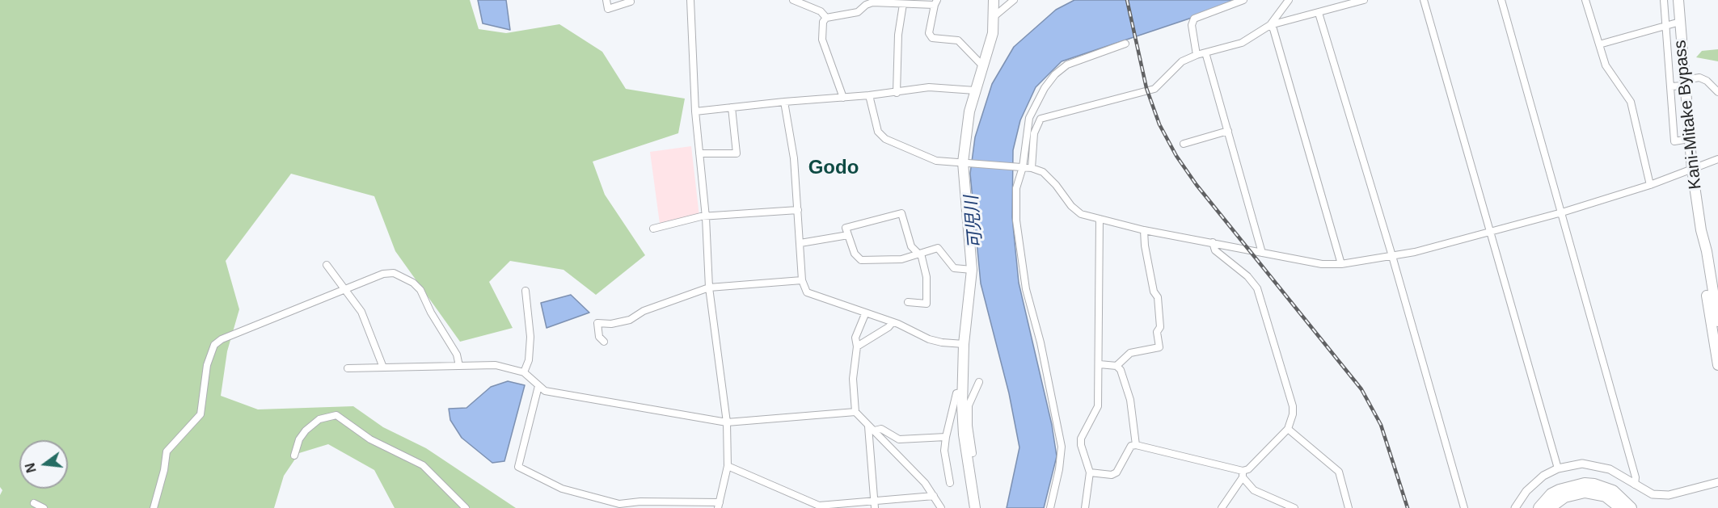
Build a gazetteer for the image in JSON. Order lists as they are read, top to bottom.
{
  "streets": {
    "highway": ["Kani-Mitake Bypass"]
  },
  "districts": ["Godo"],
  "water": ["可児川"],
  "north": "left"
}
